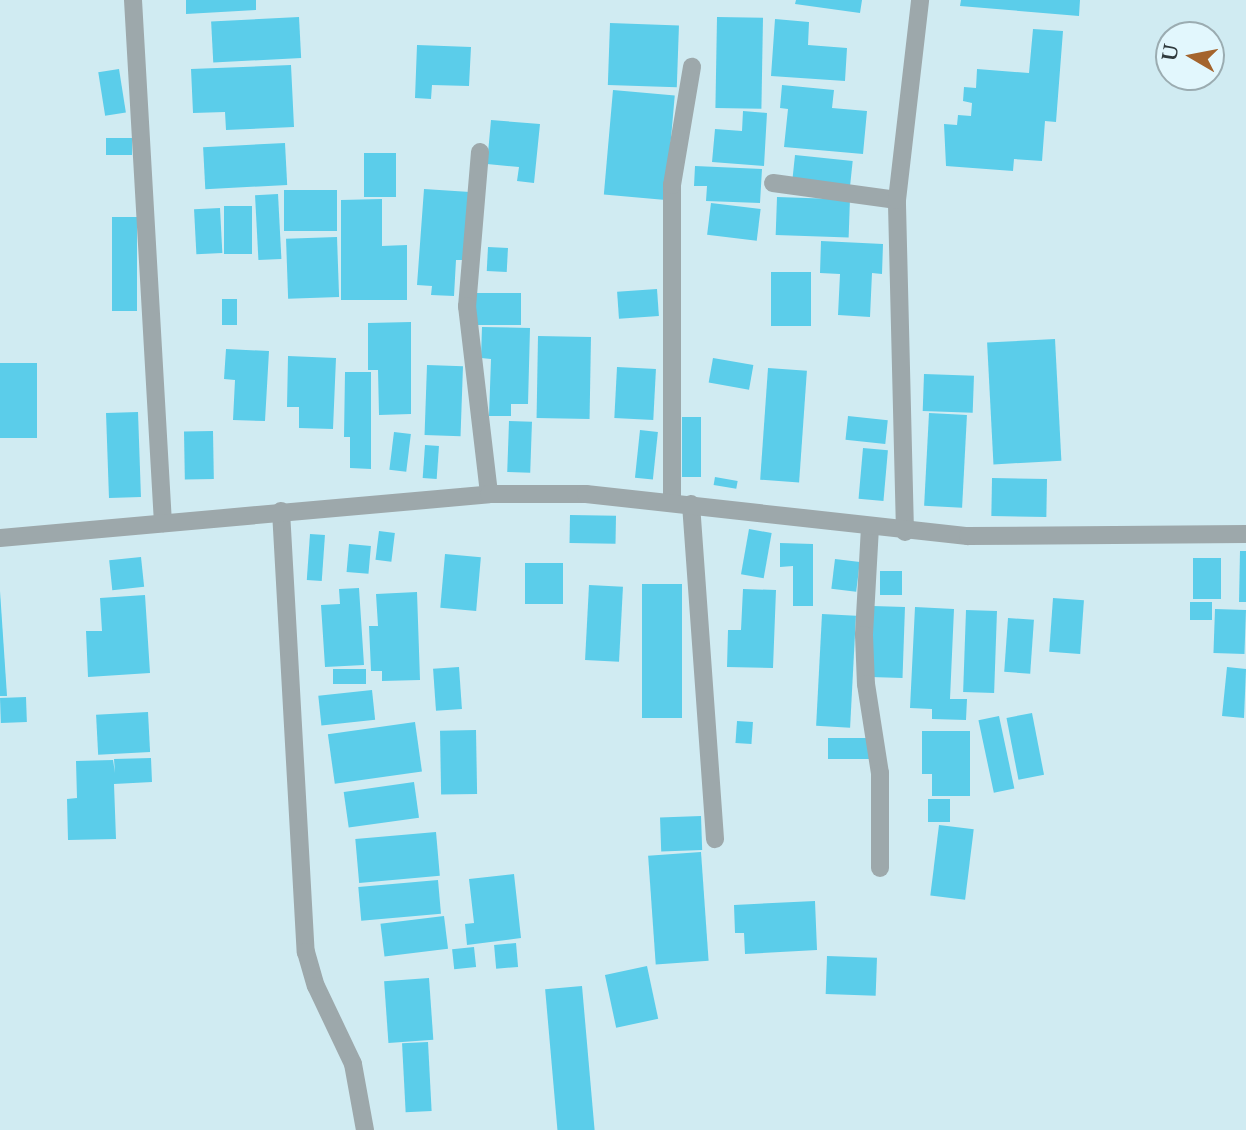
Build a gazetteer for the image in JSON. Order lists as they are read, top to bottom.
{
  "north": "left"
}
